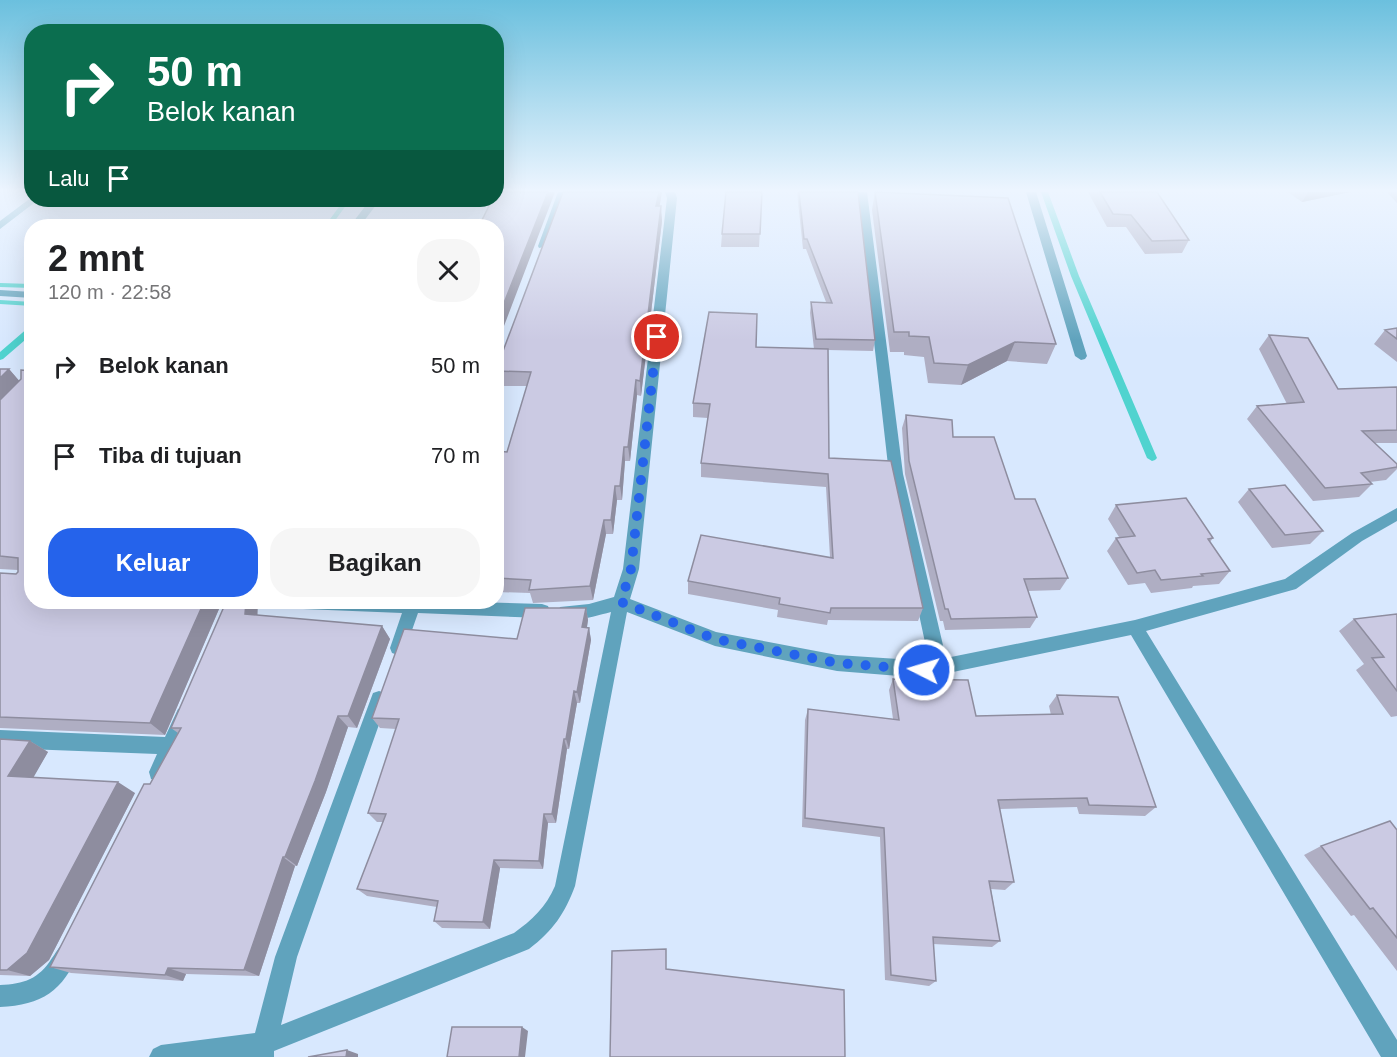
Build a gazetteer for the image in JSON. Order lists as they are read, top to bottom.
{
  "page": {
    "turn": ["50 m", "Belok kanan"],
    "then": "Lalu",
    "heading": ["2 mnt", "120 m · 22:58"],
    "list": [
      {
        "name": "Belok kanan",
        "value": "50 m"
      },
      {
        "name": "Tiba di tujuan",
        "value": "70 m"
      }
    ],
    "buttons": ["Keluar", "Bagikan"]
  }
}
